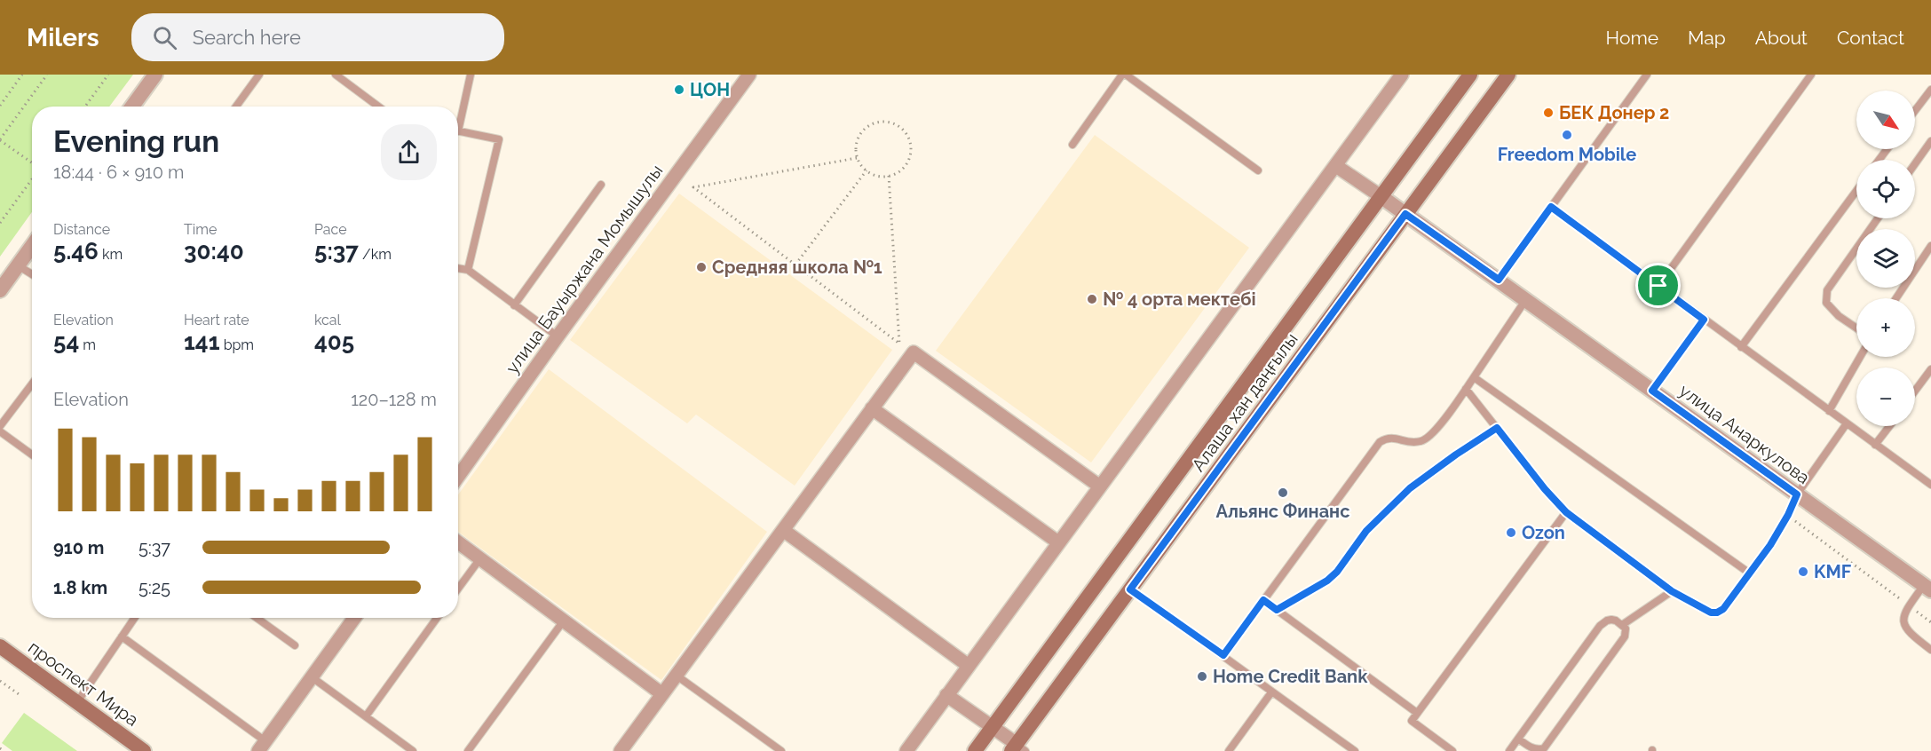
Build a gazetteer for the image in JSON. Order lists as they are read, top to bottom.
{
  "streets": {
    "main road": ["Алаша хан даңғылы", "проспект Мира"],
    "street": ["улица Бауыржана Момышулы", "улица Анаркулова"]
  },
  "crossings": [
    ["Алаша хан даңғылы", "улица Анаркулова"]
  ],
  "places": [
    "ЦОН",
    "БЕК Донер 2",
    "Freedom Mobile",
    "Средняя школа №1",
    "№ 4 орта мектебі",
    "Альянс Финанс",
    "Ozon",
    "KMF",
    "Home Credit Bank"
  ],
  "north": "bottom right",
  "page": {
    "header": "Milers",
    "search": "Search here",
    "nav": [
      "Home",
      "Map",
      "About",
      "Contact"
    ],
    "map_buttons": ["+", "−"],
    "heading": ["Evening run", "18:44 · 6 × 910 m"],
    "stats": [
      ["Distance", "5.46 km"],
      ["Time", "30:40"],
      ["Pace", "5:37 /km"],
      ["Elevation", "54 m"],
      ["Heart rate", "141 bpm"],
      ["kcal", "405"]
    ],
    "chart": ["Elevation", "120–128 m"],
    "list": [
      {
        "name": "910 m",
        "note": "5:37"
      },
      {
        "name": "1.8 km",
        "note": "5:25"
      }
    ]
  }
}
